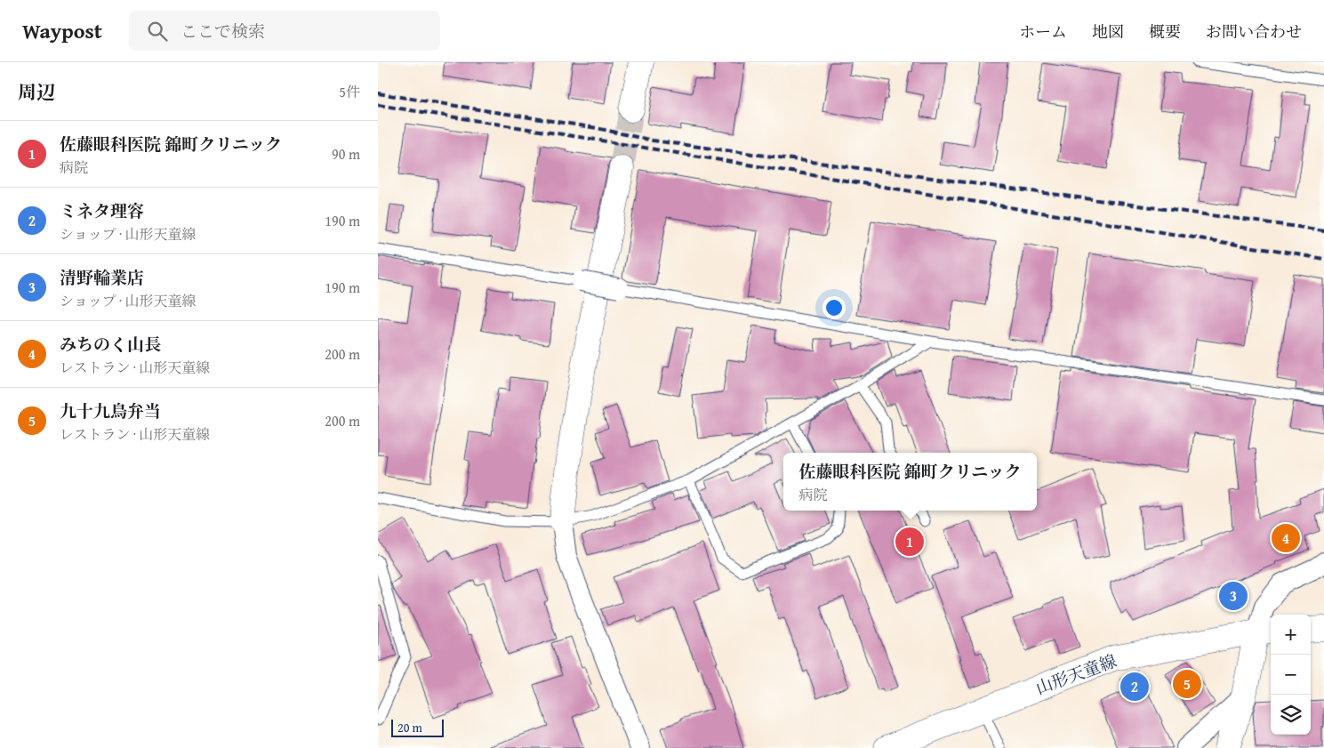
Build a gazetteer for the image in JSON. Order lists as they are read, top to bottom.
{
  "streets": {
    "street": ["山形天童線"]
  },
  "scale_bar": "20 m",
  "page": {
    "header": "Waypost",
    "search": "ここで検索",
    "nav": [
      "ホーム",
      "地図",
      "概要",
      "お問い合わせ"
    ],
    "heading": ["周辺", "5件"],
    "list": [
      {
        "mark": "1",
        "name": "佐藤眼科医院 錦町クリニック",
        "note": "病院",
        "value": "90 m"
      },
      {
        "mark": "2",
        "name": "ミネタ理容",
        "note": "ショップ · 山形天童線",
        "value": "190 m"
      },
      {
        "mark": "3",
        "name": "清野輪業店",
        "note": "ショップ · 山形天童線",
        "value": "190 m"
      },
      {
        "mark": "4",
        "name": "みちのく山長",
        "note": "レストラン · 山形天童線",
        "value": "200 m"
      },
      {
        "mark": "5",
        "name": "九十九鳥弁当",
        "note": "レストラン · 山形天童線",
        "value": "200 m"
      }
    ],
    "popup": ["佐藤眼科医院 錦町クリニック", "病院"],
    "pins": [
      "4",
      "1",
      "3",
      "5",
      "2"
    ],
    "map_buttons": ["+", "−"],
    "scale": "20 m"
  }
}
